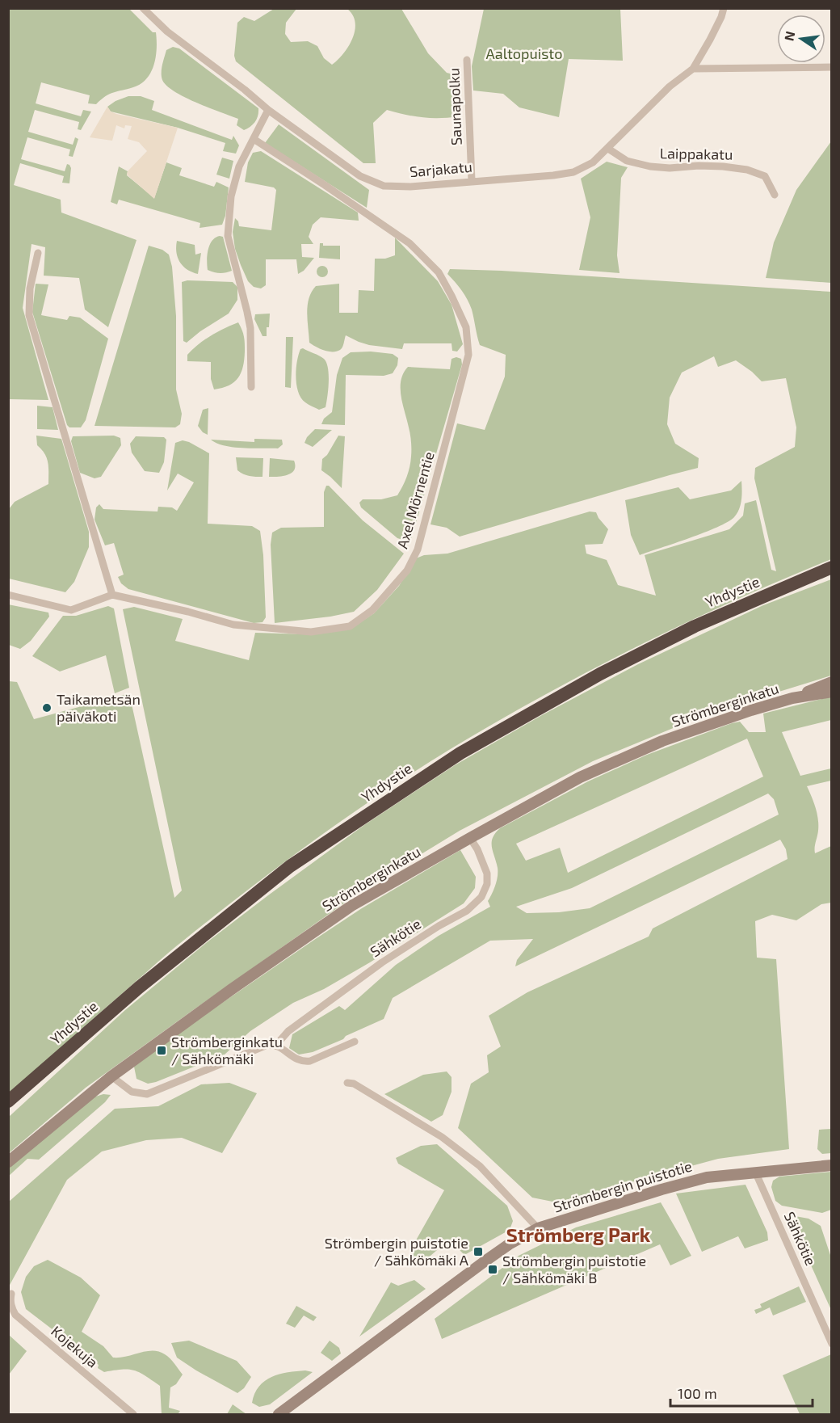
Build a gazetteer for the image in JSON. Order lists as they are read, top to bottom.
{
  "streets": {
    "highway": ["Yhdystie"],
    "street": [
      "Saunapolku",
      "Laippakatu",
      "Sarjakatu",
      "Axel Mörnentie",
      "Strömberginkatu",
      "Sähkötie",
      "Strömbergin puistotie",
      "Kojekuja"
    ]
  },
  "crossings": [
    ["Saunapolku", "Sarjakatu"],
    ["Laippakatu", "Sarjakatu"],
    ["Strömberginkatu", "Sähkötie"],
    ["Sähkötie", "Strömbergin puistotie"]
  ],
  "districts": ["Strömberg Park"],
  "parks": ["Aaltopuisto"],
  "places": {
    "other": ["Taikametsän päiväkoti"],
    "transit": ["Strömberginkatu / Sähkömäki", "Strömbergin puistotie / Sähkömäki A", "Strömbergin puistotie / Sähkömäki B"]
  },
  "scale_bar": "100 m",
  "north": "left"
}
